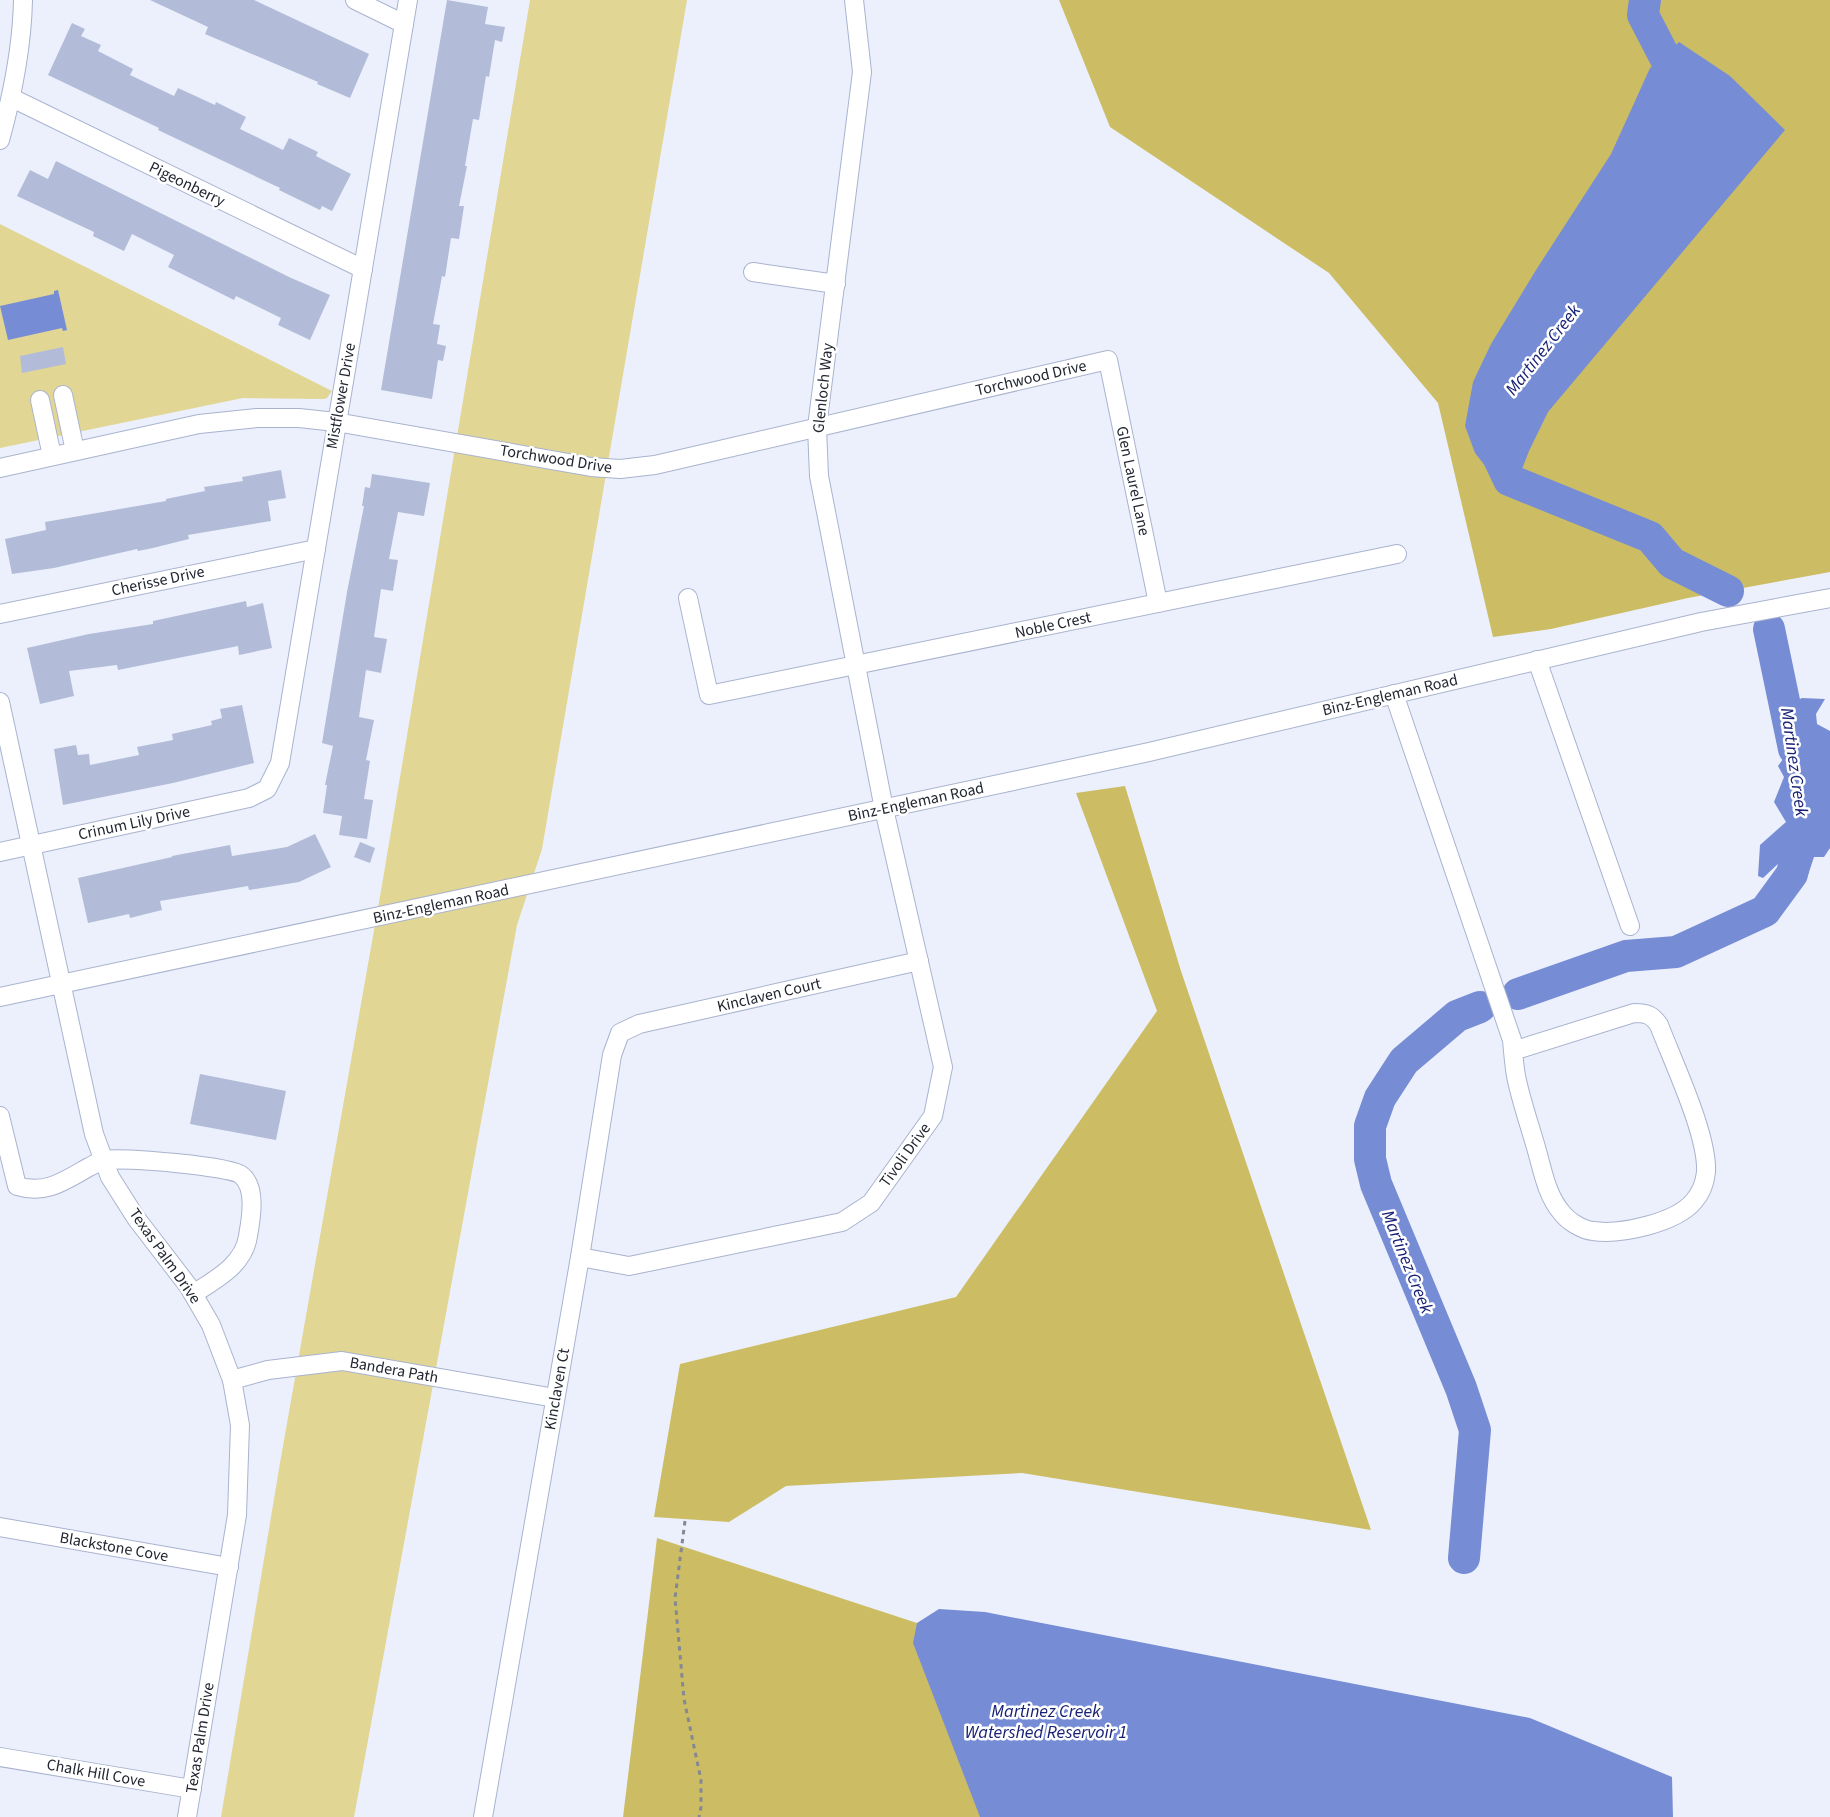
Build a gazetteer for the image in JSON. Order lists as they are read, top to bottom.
{
  "streets": {
    "street": [
      "Pigeonberry",
      "Torchwood Drive",
      "Glenloch Way",
      "Mistflower Drive",
      "Glen Laurel Lane",
      "Cherisse Drive",
      "Noble Crest",
      "Binz-Engleman Road",
      "Crinum Lily Drive",
      "Kinclaven Court",
      "Tivoli Drive",
      "Texas Palm Drive",
      "Bandera Path",
      "Kinclaven Ct",
      "Blackstone Cove",
      "Chalk Hill Cove"
    ]
  },
  "crossings": [
    ["Pigeonberry", "Mistflower Drive"],
    ["Torchwood Drive", "Glenloch Way"],
    ["Torchwood Drive", "Mistflower Drive"],
    ["Torchwood Drive", "Glen Laurel Lane"],
    ["Glenloch Way", "Noble Crest"],
    ["Glenloch Way", "Binz-Engleman Road"],
    ["Glenloch Way", "Tivoli Drive"],
    ["Mistflower Drive", "Cherisse Drive"],
    ["Mistflower Drive", "Crinum Lily Drive"],
    ["Glen Laurel Lane", "Noble Crest"],
    ["Binz-Engleman Road", "Tivoli Drive"],
    ["Binz-Engleman Road", "Texas Palm Drive"],
    ["Crinum Lily Drive", "Texas Palm Drive"],
    ["Kinclaven Court", "Tivoli Drive"],
    ["Kinclaven Court", "Kinclaven Ct"],
    ["Tivoli Drive", "Kinclaven Ct"],
    ["Texas Palm Drive", "Bandera Path"],
    ["Texas Palm Drive", "Blackstone Cove"],
    ["Texas Palm Drive", "Chalk Hill Cove"],
    ["Bandera Path", "Kinclaven Ct"]
  ],
  "water": ["Martinez Creek", "Martinez Creek Watershed Reservoir 1"]
}
